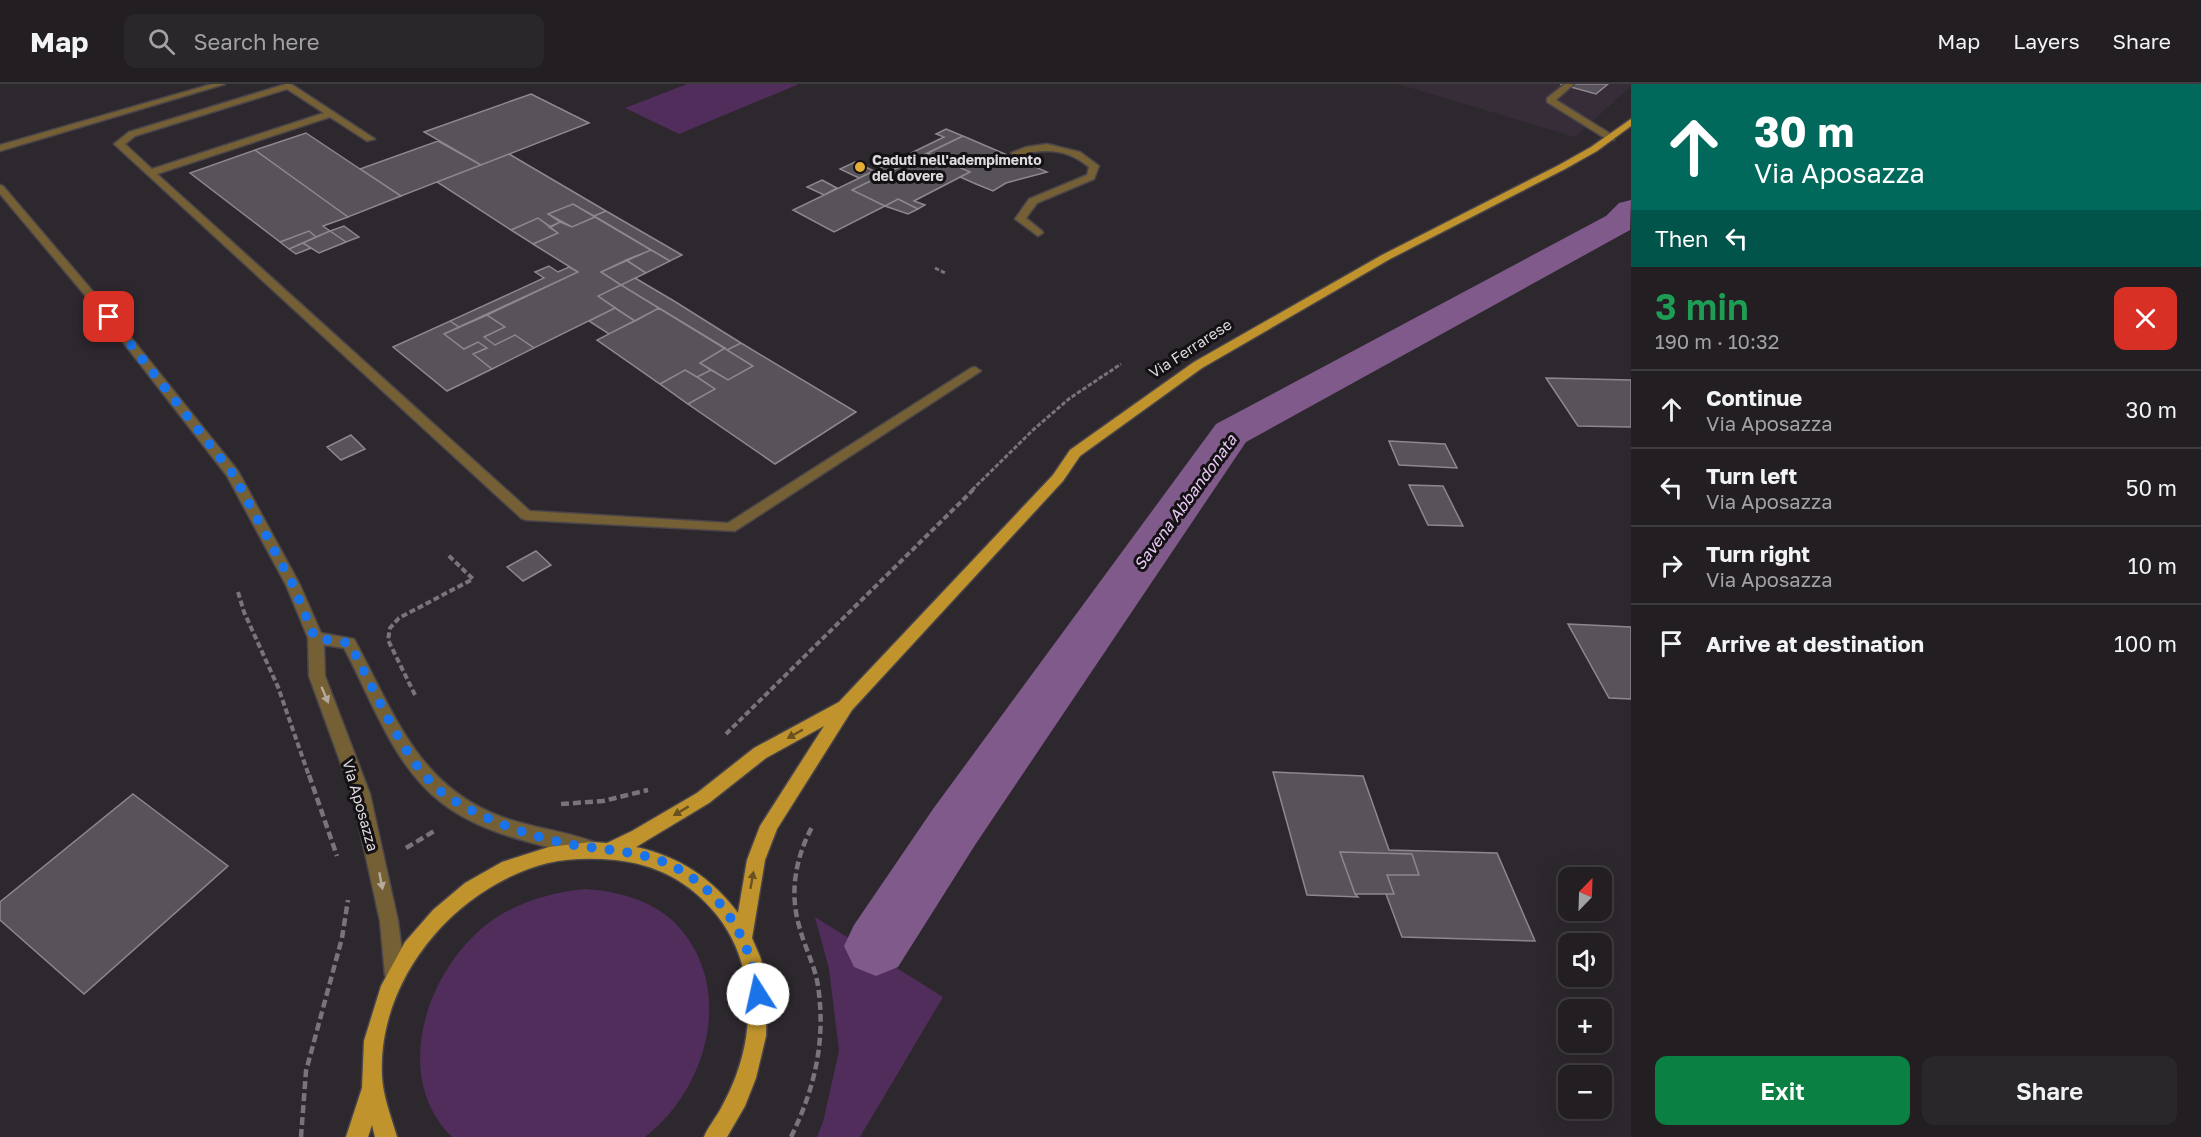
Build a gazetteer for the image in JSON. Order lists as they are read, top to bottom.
{
  "streets": {
    "main road": ["Via Ferrarese"],
    "street": ["Via Aposazza"]
  },
  "one_way": ["Via Aposazza"],
  "water": ["Savena Abbandonata"],
  "places": ["Caduti nell'adempimento del dovere"],
  "north": "top right",
  "page": {
    "header": "Map",
    "search": "Search here",
    "nav": ["Map", "Layers", "Share"],
    "turn": ["30 m", "Via Aposazza"],
    "then": "Then",
    "heading": ["3 min", "190 m · 10:32"],
    "list": [
      {
        "name": "Continue",
        "note": "Via Aposazza",
        "value": "30 m"
      },
      {
        "name": "Turn left",
        "note": "Via Aposazza",
        "value": "50 m"
      },
      {
        "name": "Turn right",
        "note": "Via Aposazza",
        "value": "10 m"
      },
      {
        "name": "Arrive at destination",
        "value": "100 m"
      }
    ],
    "map_buttons": ["+", "−"],
    "buttons": ["Exit", "Share"]
  }
}
